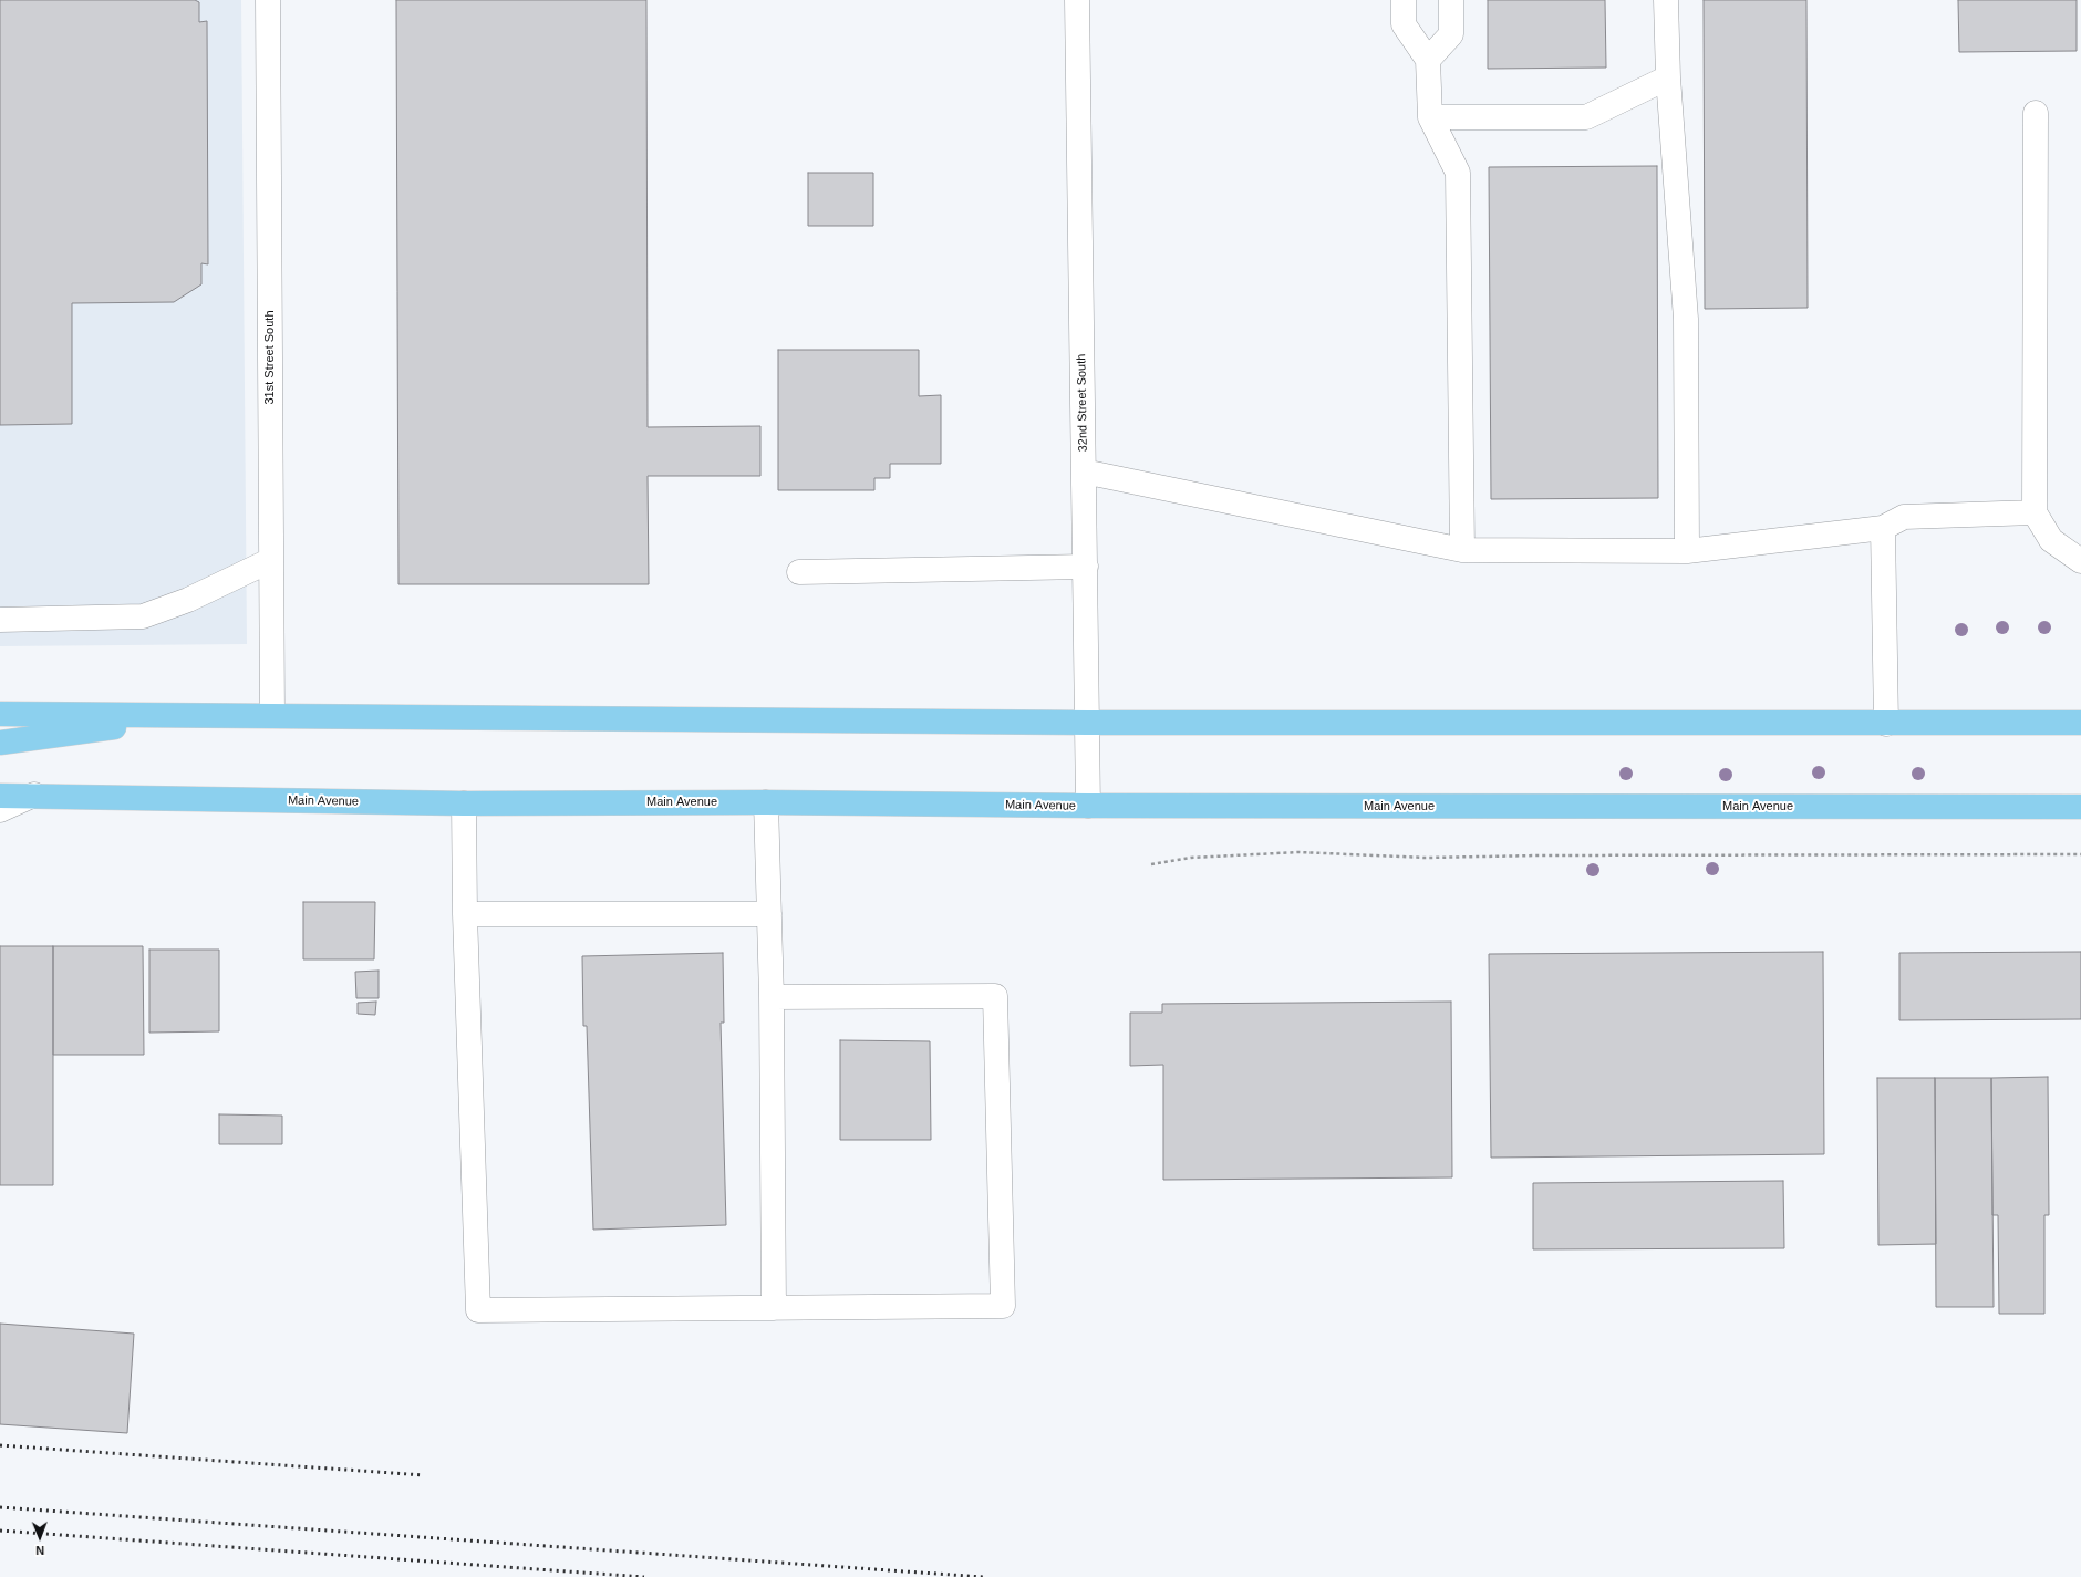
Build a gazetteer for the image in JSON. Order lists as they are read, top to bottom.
{
  "streets": {
    "main road": ["Main Avenue"],
    "street": ["31st Street South", "32nd Street South"]
  },
  "crossings": [
    ["32nd Street South", "Main Avenue"]
  ],
  "north": "bottom"
}
